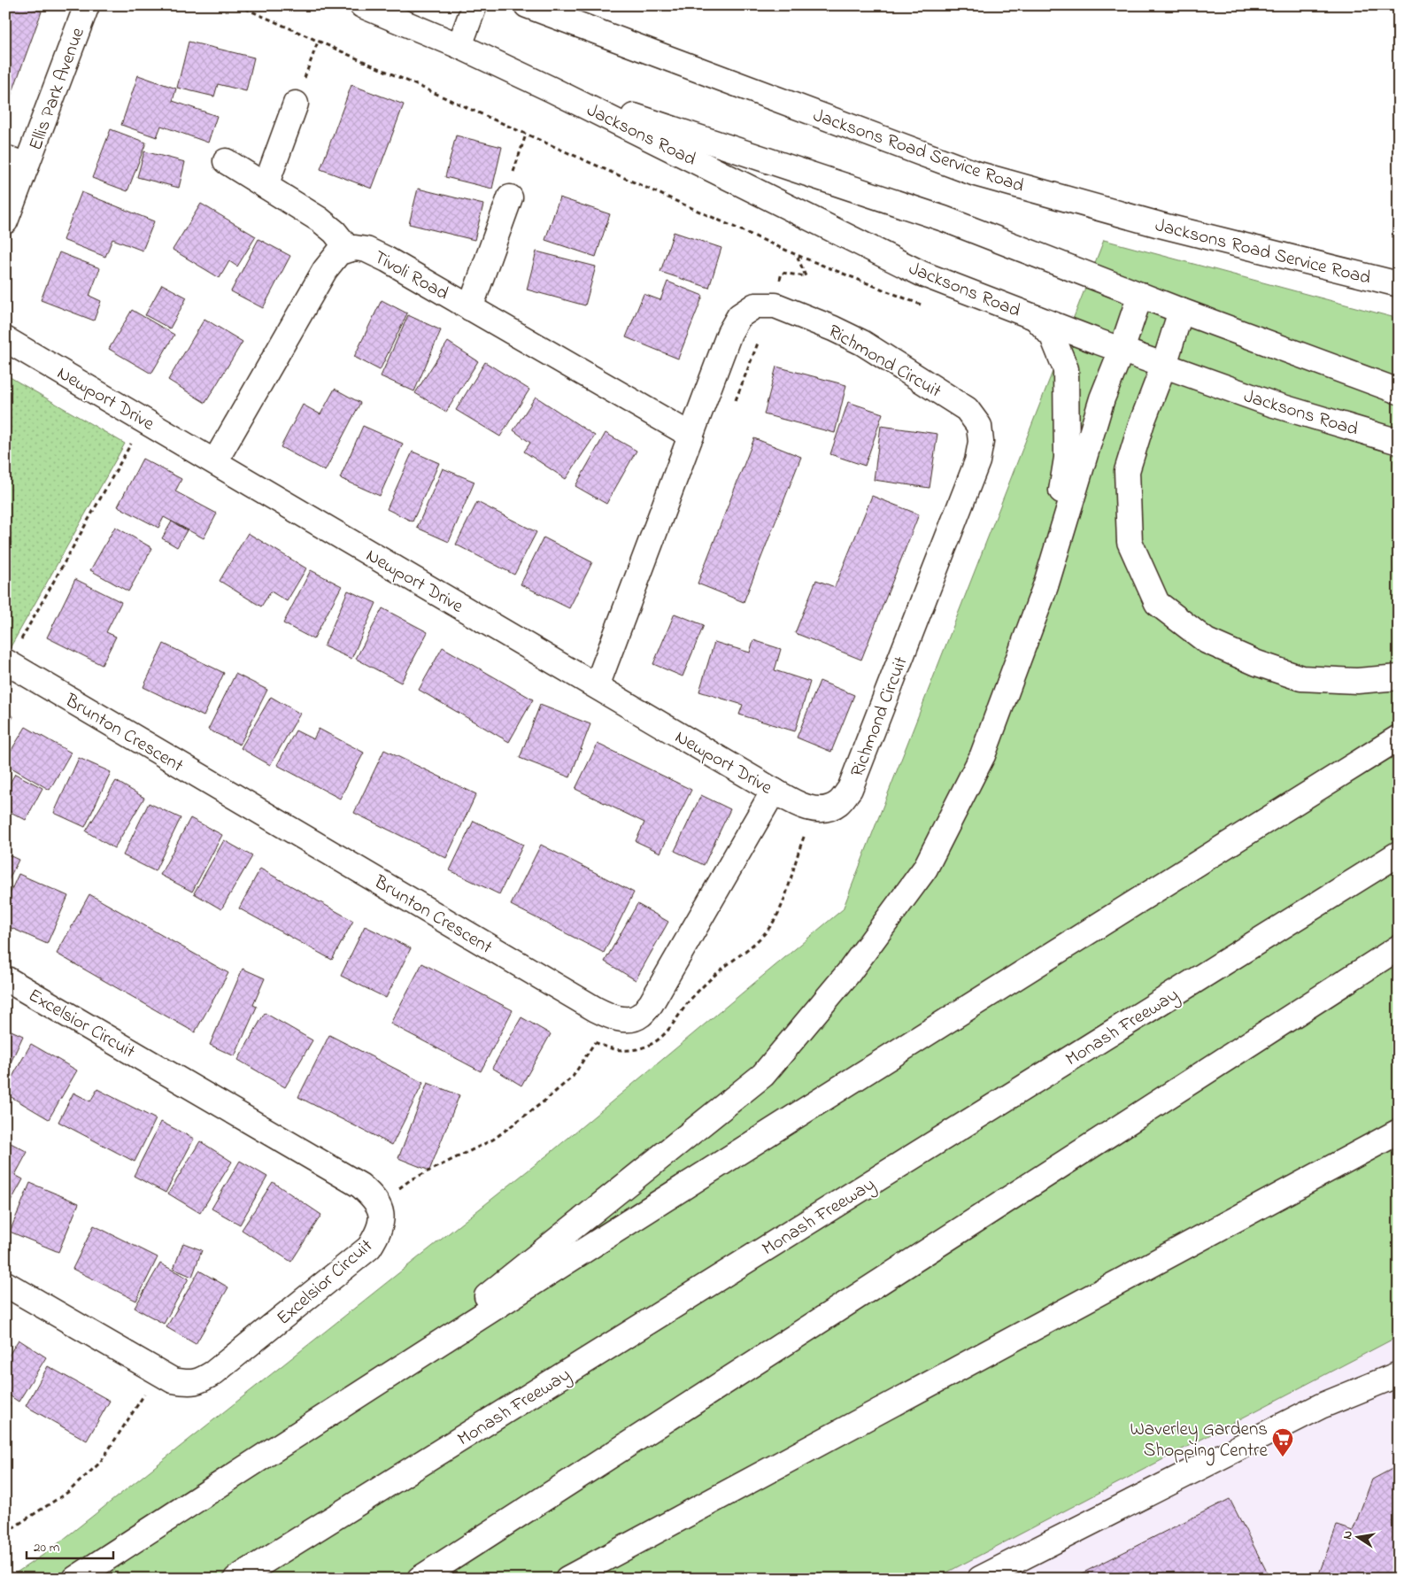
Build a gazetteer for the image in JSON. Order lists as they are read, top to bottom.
{
  "streets": {
    "main road": [
      "Ellis Park Avenue",
      "Jacksons Road",
      "Jacksons Road Service Road",
      "Tivoli Road",
      "Richmond Circuit",
      "Newport Drive",
      "Brunton Crescent",
      "Excelsior Circuit",
      "Monash Freeway"
    ]
  },
  "crossings": [
    ["Tivoli Road", "Richmond Circuit"],
    ["Tivoli Road", "Newport Drive"],
    ["Richmond Circuit", "Newport Drive"],
    ["Newport Drive", "Brunton Crescent"]
  ],
  "places": {
    "supermarket": ["Waverley Gardens Shopping Centre"]
  },
  "scale_bar": "20 m",
  "north": "left"
}
